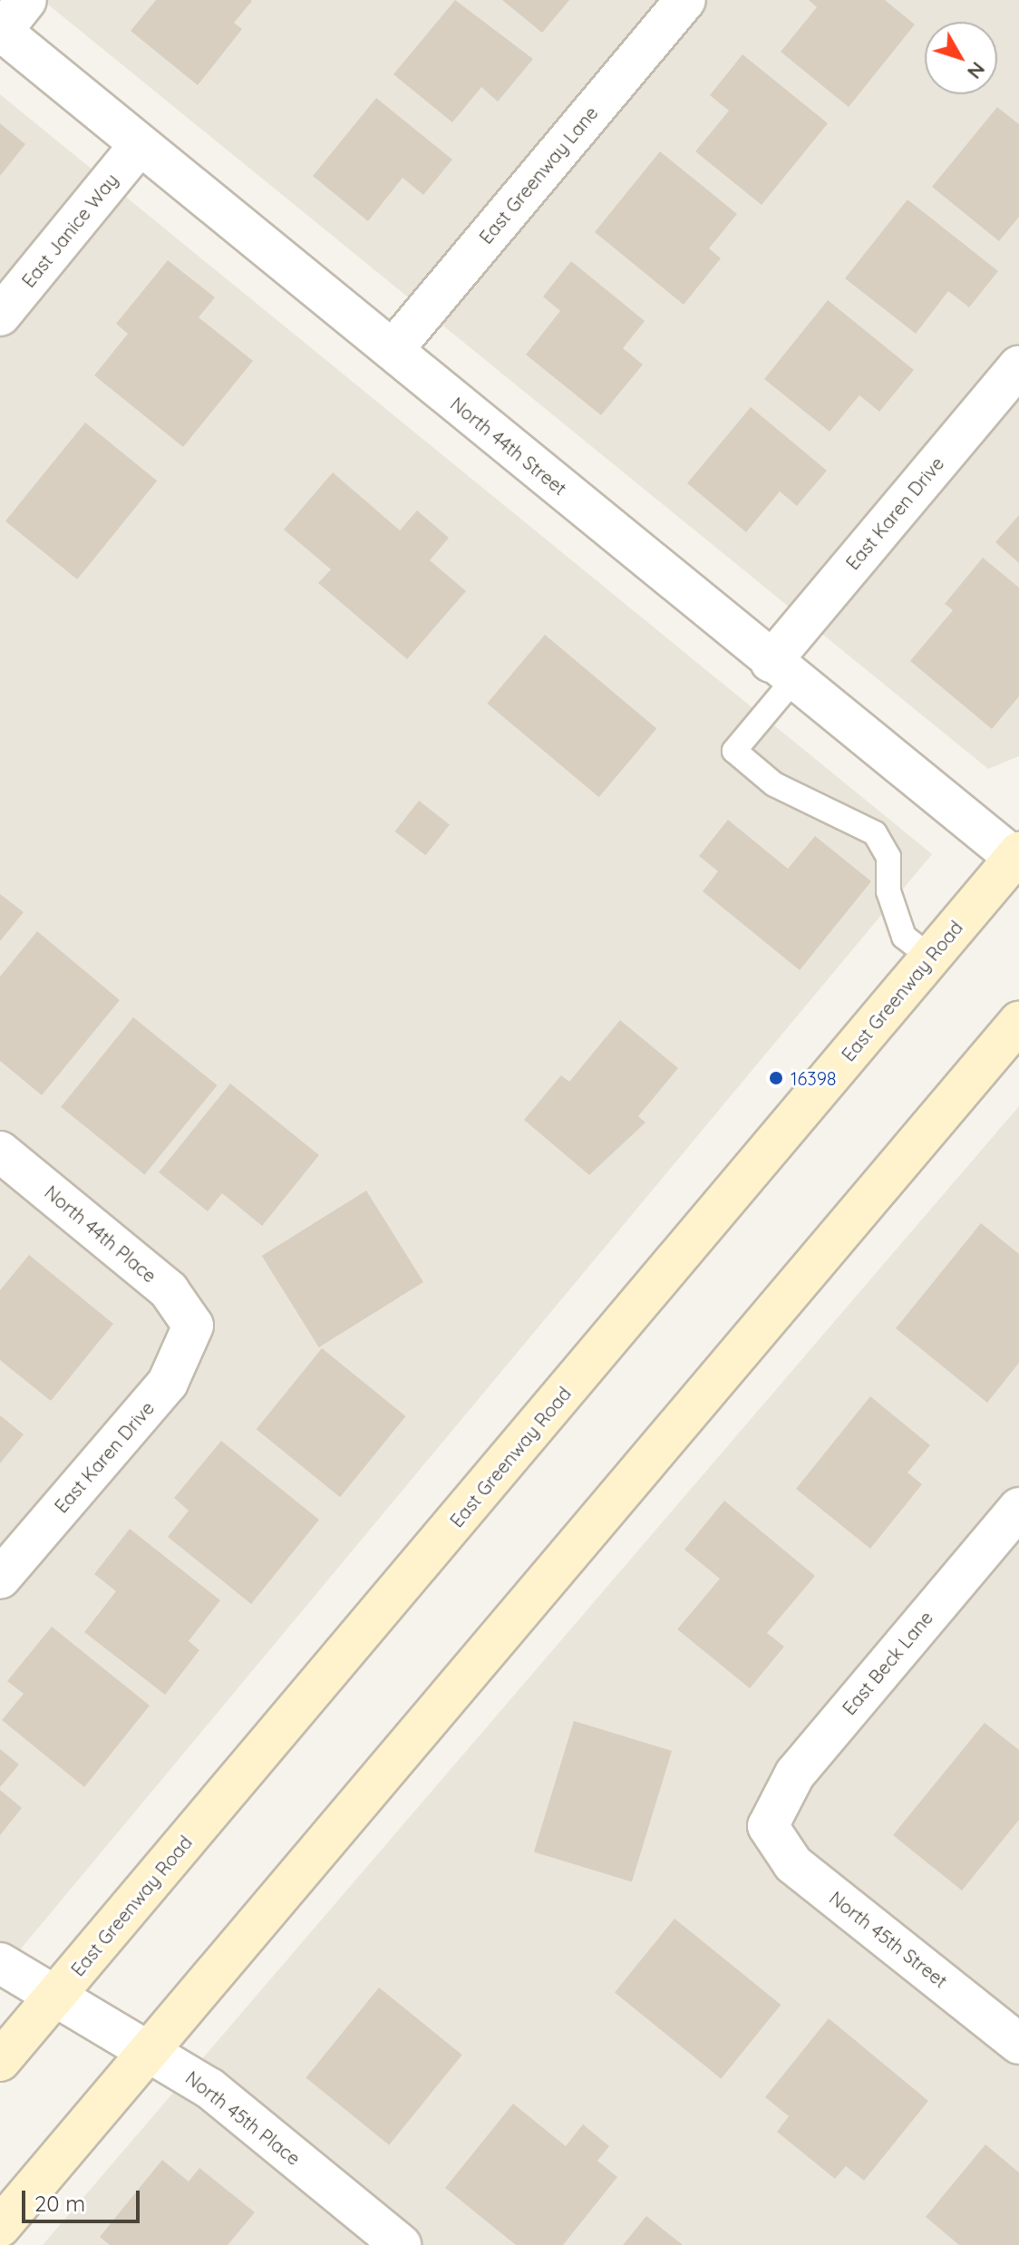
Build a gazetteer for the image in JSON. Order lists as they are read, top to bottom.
{
  "streets": {
    "main road": ["East Greenway Road"],
    "street": [
      "East Greenway Lane",
      "East Janice Way",
      "North 44th Street",
      "East Karen Drive",
      "North 44th Place",
      "East Beck Lane",
      "North 45th Street",
      "North 45th Place"
    ]
  },
  "crossings": [
    ["East Greenway Lane", "North 44th Street"],
    ["East Janice Way", "North 44th Street"],
    ["North 44th Street", "East Karen Drive"],
    ["North 44th Street", "East Greenway Road"],
    ["East Karen Drive", "North 44th Place"],
    ["East Greenway Road", "North 45th Place"],
    ["East Beck Lane", "North 45th Street"]
  ],
  "places": ["16398"],
  "scale_bar": "20 m",
  "north": "bottom right"
}
